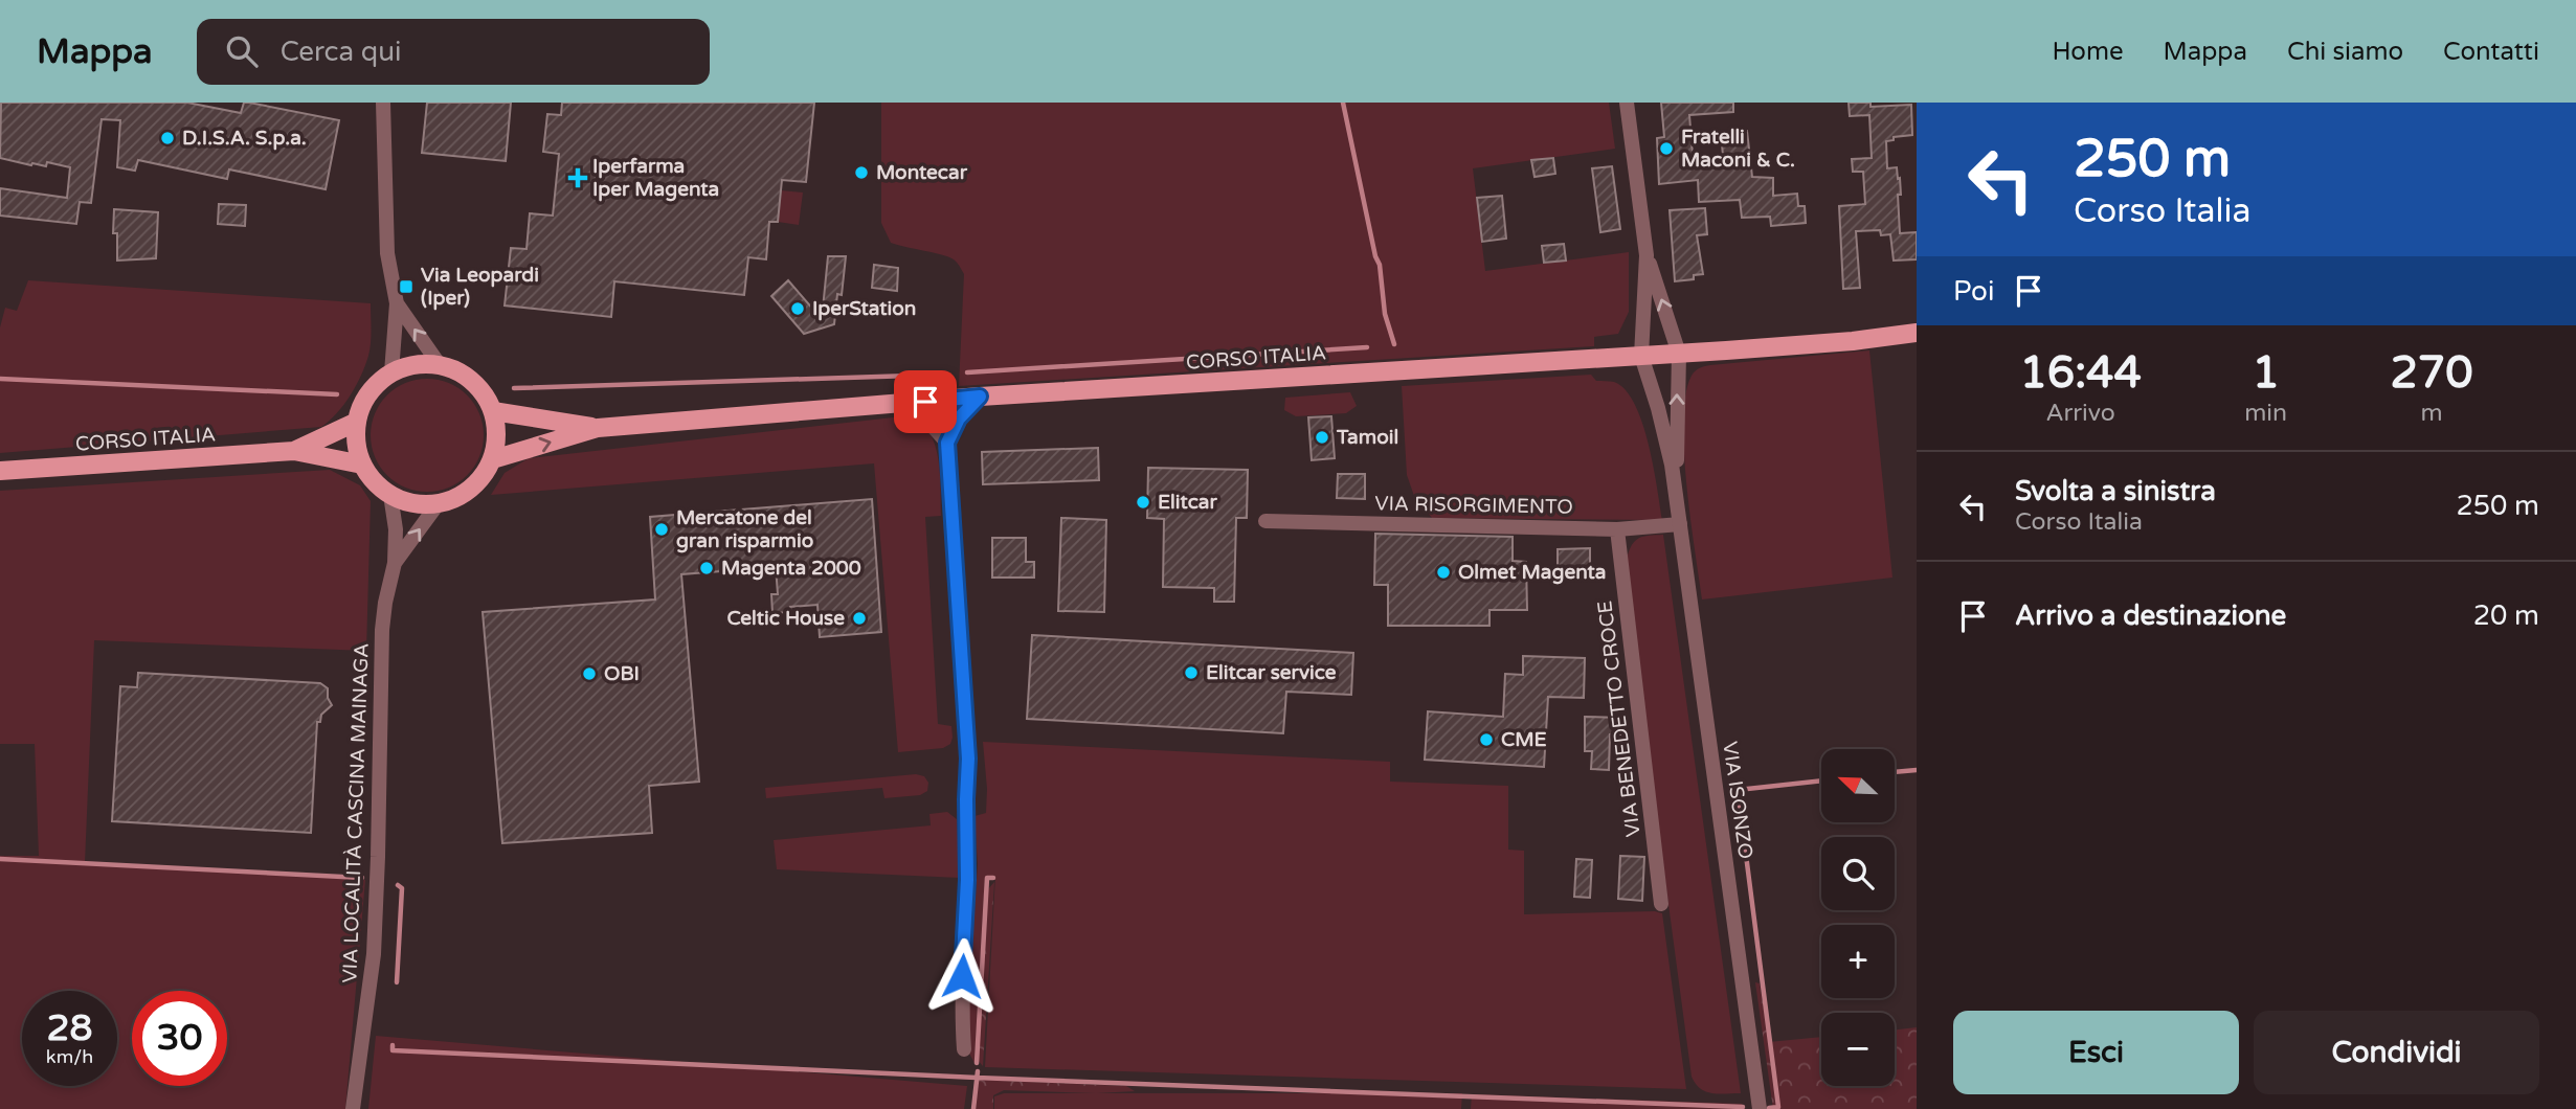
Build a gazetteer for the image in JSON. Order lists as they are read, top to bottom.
{
  "streets": {
    "main road": ["CORSO ITALIA"],
    "street": [
      "VIA RISORGIMENTO",
      "VIA BENEDETTO CROCE",
      "VIA ISONZO",
      "VIA LOCALITÀ CASCINA MAINAGA"
    ]
  },
  "crossings": [
    ["CORSO ITALIA", "VIA ISONZO"],
    ["CORSO ITALIA", "VIA LOCALITÀ CASCINA MAINAGA"],
    ["VIA RISORGIMENTO", "VIA BENEDETTO CROCE"],
    ["VIA RISORGIMENTO", "VIA ISONZO"]
  ],
  "places": {
    "other": [
      "D.I.S.A. S.p.a.",
      "Fratelli Maconi & C.",
      "Montecar",
      "IperStation",
      "Tamoil",
      "Elitcar",
      "Mercatone del gran risparmio",
      "Magenta 2000",
      "Olmet Magenta",
      "Celtic House",
      "Elitcar service",
      "OBI",
      "CME"
    ],
    "health": ["Iperfarma Iper Magenta"],
    "transit": ["Via Leopardi (Iper)"]
  },
  "north": "top left",
  "page": {
    "header": "Mappa",
    "search": "Cerca qui",
    "nav": [
      "Home",
      "Mappa",
      "Chi siamo",
      "Contatti"
    ],
    "turn": ["250 m", "Corso Italia"],
    "then": "Poi",
    "eta": [
      "16:44",
      "Arrivo",
      "1",
      "min",
      "270",
      "m"
    ],
    "list": [
      {
        "name": "Svolta a sinistra",
        "note": "Corso Italia",
        "value": "250 m"
      },
      {
        "name": "Arrivo a destinazione",
        "value": "20 m"
      }
    ],
    "map_buttons": ["+", "−"],
    "speed": "28 km/h",
    "limit": "30",
    "buttons": ["Esci", "Condividi"]
  }
}
